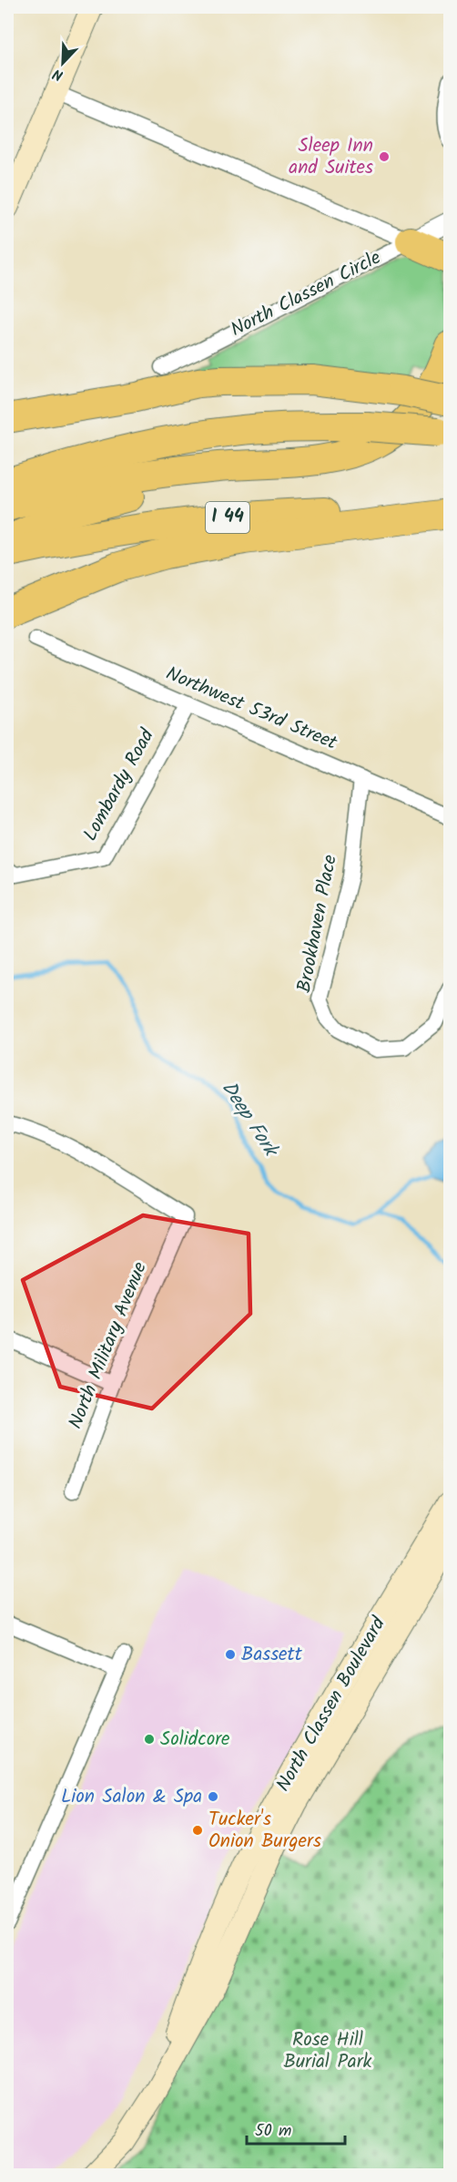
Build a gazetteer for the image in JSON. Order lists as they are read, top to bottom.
{
  "streets": {
    "highway": ["I 44"],
    "main road": ["North Classen Boulevard"],
    "street": [
      "North Classen Circle",
      "Northwest 53rd Street",
      "Lombardy Road",
      "Brookhaven Place",
      "North Military Avenue"
    ]
  },
  "crossings": [
    ["Northwest 53rd Street", "Lombardy Road"],
    ["Northwest 53rd Street", "Brookhaven Place"]
  ],
  "water": ["Deep Fork"],
  "parks": ["Rose Hill Burial Park"],
  "places": [
    "Sleep Inn and Suites",
    "Bassett",
    "Solidcore",
    "Lion Salon & Spa",
    "Tucker's Onion Burgers"
  ],
  "scale_bar": "50 m",
  "north": "bottom left"
}
